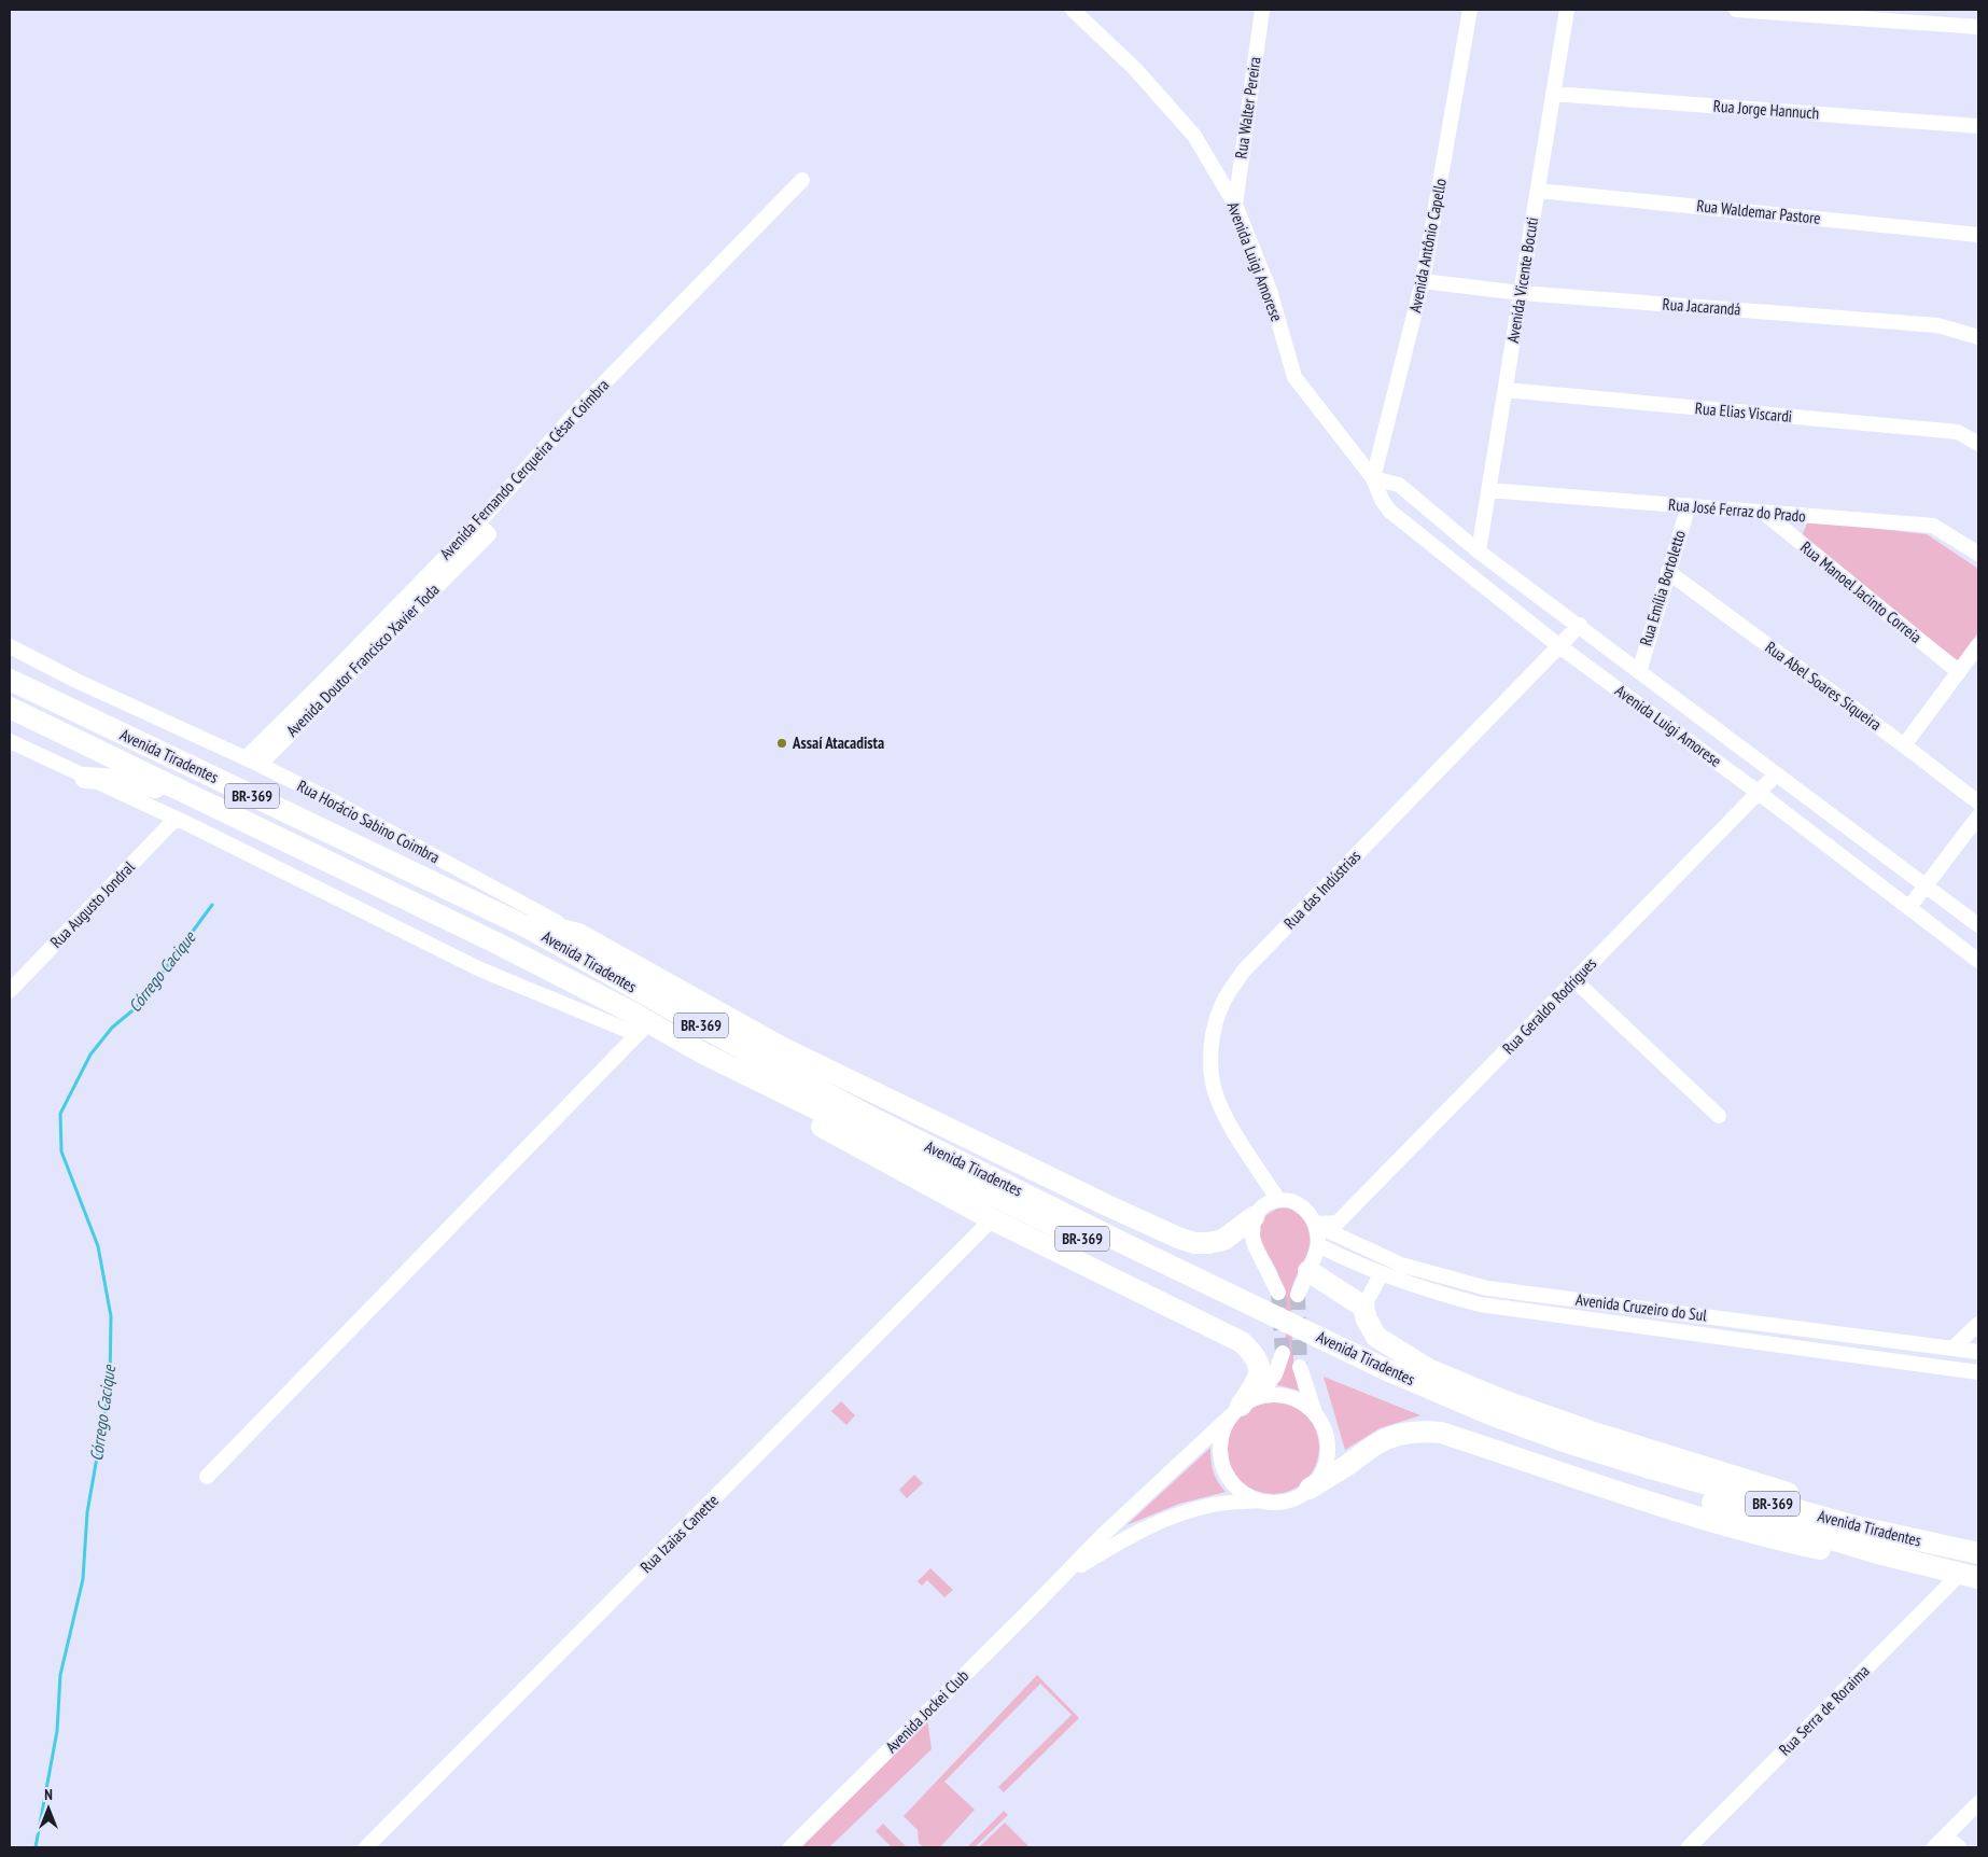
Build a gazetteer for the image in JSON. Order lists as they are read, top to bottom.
{
  "streets": {
    "highway": ["Avenida Tiradentes", "BR-369"],
    "street": [
      "Rua Walter Pereira",
      "Rua Jorge Hannuch",
      "Rua Waldemar Pastore",
      "Avenida Antônio Capello",
      "Avenida Luigi Amorese",
      "Avenida Vicente Bocuti",
      "Rua Jacarandá",
      "Rua Elias Viscardi",
      "Avenida Fernando Cerqueira César Coimbra",
      "Rua José Ferraz do Prado",
      "Rua Emília Bortoletto",
      "Rua Manoel Jacinto Correia",
      "Avenida Doutor Francisco Xavier Toda",
      "Rua Abel Soares Siqueira",
      "Rua Horácio Sabino Coimbra",
      "Rua das Indústrias",
      "Rua Augusto Jondral",
      "Rua Geraldo Rodrigues",
      "Avenida Cruzeiro do Sul",
      "Rua Izaias Canette",
      "Rua Serra de Roraima",
      "Avenida Jockei Club"
    ]
  },
  "crossings": [
    ["Rua Walter Pereira", "Avenida Luigi Amorese"],
    ["Rua Jorge Hannuch", "Avenida Vicente Bocuti"],
    ["Rua Waldemar Pastore", "Avenida Vicente Bocuti"],
    ["Avenida Antônio Capello", "Avenida Luigi Amorese"],
    ["Avenida Antônio Capello", "Rua Jacarandá"],
    ["Avenida Luigi Amorese", "Avenida Vicente Bocuti"],
    ["Avenida Luigi Amorese", "Rua Emília Bortoletto"],
    ["Avenida Luigi Amorese", "Rua das Indústrias"],
    ["Avenida Luigi Amorese", "Rua Geraldo Rodrigues"],
    ["Avenida Vicente Bocuti", "Rua Jacarandá"],
    ["Avenida Vicente Bocuti", "Rua Elias Viscardi"],
    ["Avenida Vicente Bocuti", "Rua José Ferraz do Prado"],
    ["Avenida Fernando Cerqueira César Coimbra", "Avenida Doutor Francisco Xavier Toda"],
    ["Avenida Fernando Cerqueira César Coimbra", "Rua Horácio Sabino Coimbra"],
    ["Rua José Ferraz do Prado", "Rua Emília Bortoletto"],
    ["Rua José Ferraz do Prado", "Rua Manoel Jacinto Correia"],
    ["Rua Emília Bortoletto", "Rua Abel Soares Siqueira"],
    ["Avenida Doutor Francisco Xavier Toda", "Rua Horácio Sabino Coimbra"],
    ["Avenida Tiradentes", "Rua Serra de Roraima"],
    ["Rua Geraldo Rodrigues", "Avenida Cruzeiro do Sul"]
  ],
  "water": ["Córrego Cacique"],
  "places": ["Assaí Atacadista"],
  "north": "top"
}
